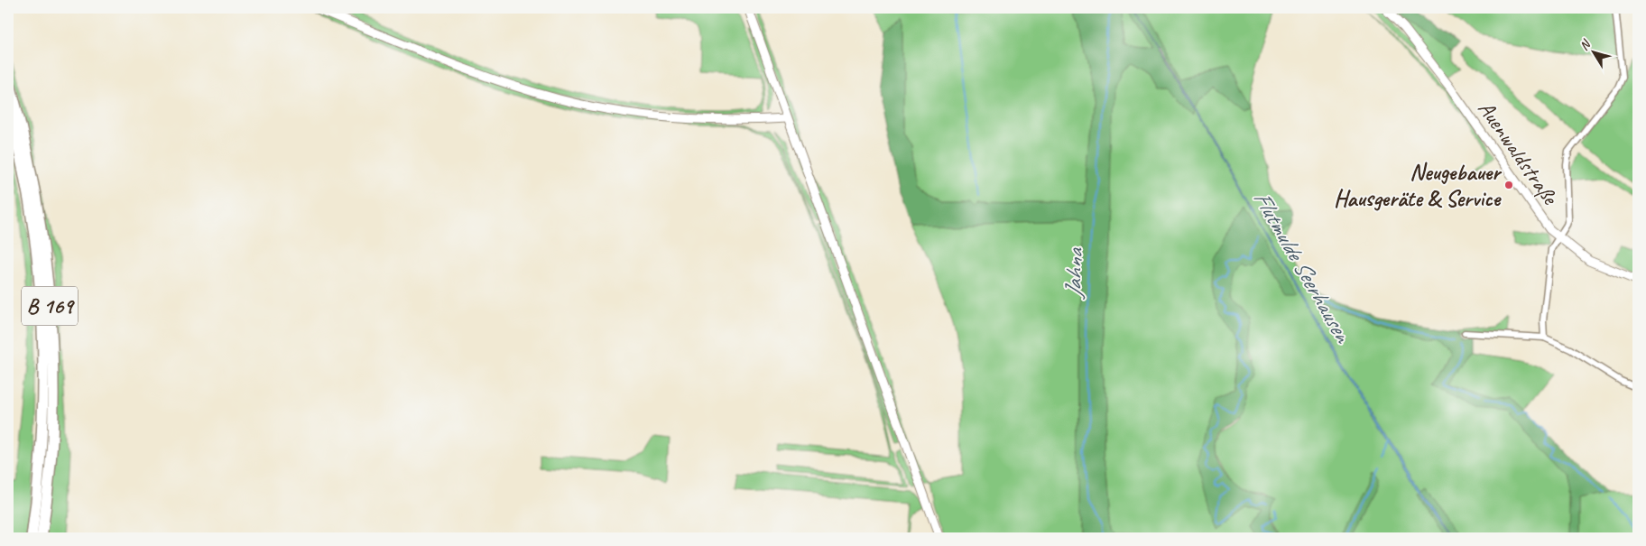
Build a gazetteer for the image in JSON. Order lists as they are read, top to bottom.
{
  "streets": {
    "highway": ["B 169"],
    "main road": ["Auenwaldstraße"]
  },
  "water": ["Flutmulde Seerhausen", "Jahna"],
  "places": ["Neugebauer Hausgeräte & Service"],
  "north": "top left"
}
